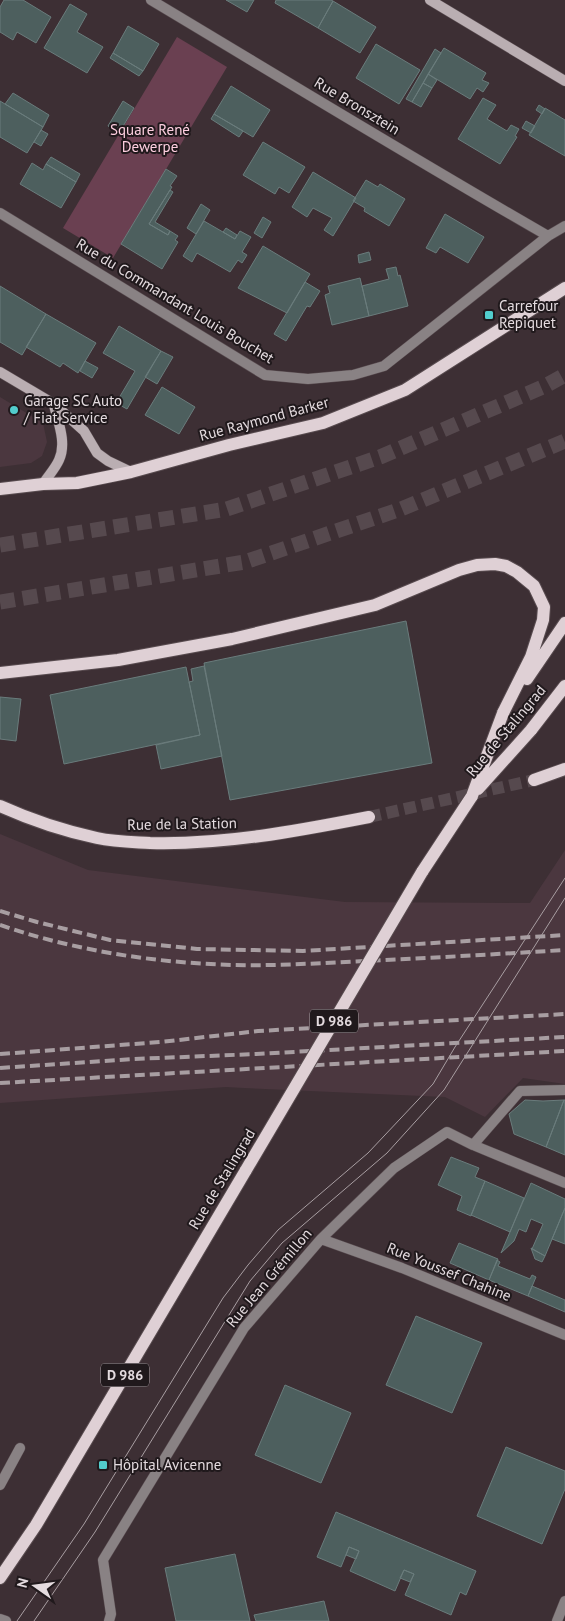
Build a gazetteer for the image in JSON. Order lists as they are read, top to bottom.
{
  "streets": {
    "main road": [
      "Rue Raymond Barker",
      "Rue de Stalingrad",
      "Rue de la Station",
      "D 986"
    ],
    "street": [
      "Rue Bronsztein",
      "Rue du Commandant Louis Bouchet",
      "Rue Youssef Chahine",
      "Rue Jean Grémillon"
    ]
  },
  "crossings": [
    ["Rue Bronsztein", "Rue du Commandant Louis Bouchet"],
    ["Rue Youssef Chahine", "Rue Jean Grémillon"]
  ],
  "parks": ["Square René Dewerpe"],
  "places": {
    "transit": ["Carrefour Repiquet", "Hôpital Avicenne"],
    "other": ["Garage SC Auto / Fiat Service"]
  },
  "north": "left"
}
